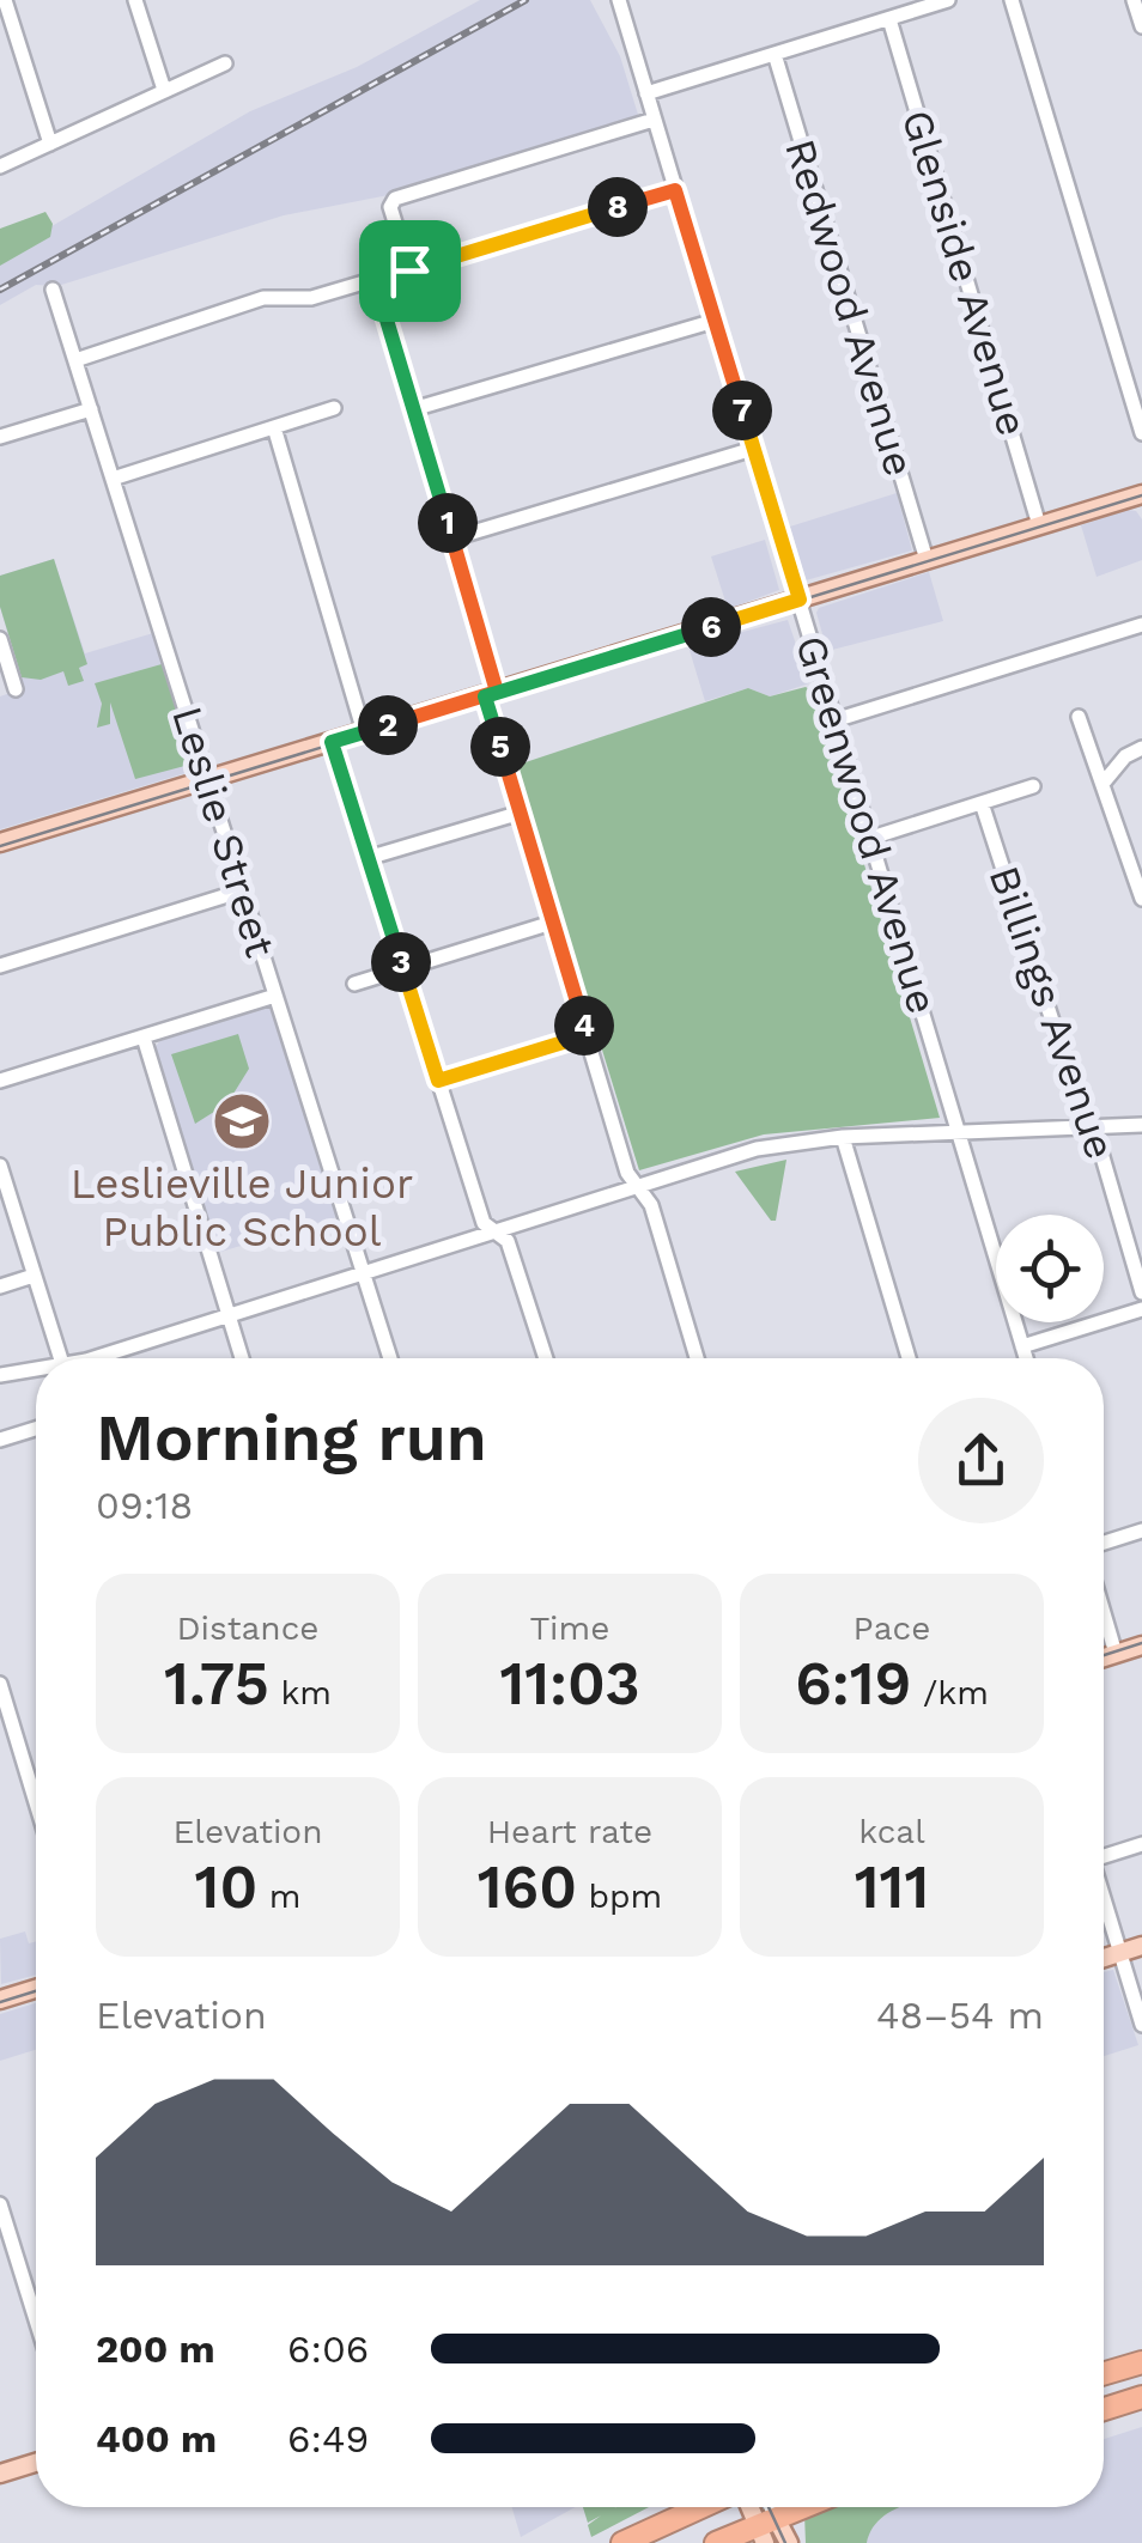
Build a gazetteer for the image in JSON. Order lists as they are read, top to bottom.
{
  "streets": {
    "street": [
      "Glenside Avenue",
      "Redwood Avenue",
      "Greenwood Avenue",
      "Leslie Street",
      "Billings Avenue"
    ]
  },
  "places": {
    "school or university": ["Leslieville Junior Public School"]
  },
  "page": {
    "pins": [
      "8",
      "7",
      "1",
      "6",
      "2",
      "5",
      "3",
      "4"
    ],
    "heading": ["Morning run", "09:18"],
    "stats": [
      ["Distance", "1.75 km"],
      ["Time", "11:03"],
      ["Pace", "6:19 /km"],
      ["Elevation", "10 m"],
      ["Heart rate", "160 bpm"],
      ["kcal", "111"]
    ],
    "chart": ["Elevation", "48–54 m"],
    "list": [
      {
        "name": "200 m",
        "note": "6:06"
      },
      {
        "name": "400 m",
        "note": "6:49"
      }
    ]
  }
}
